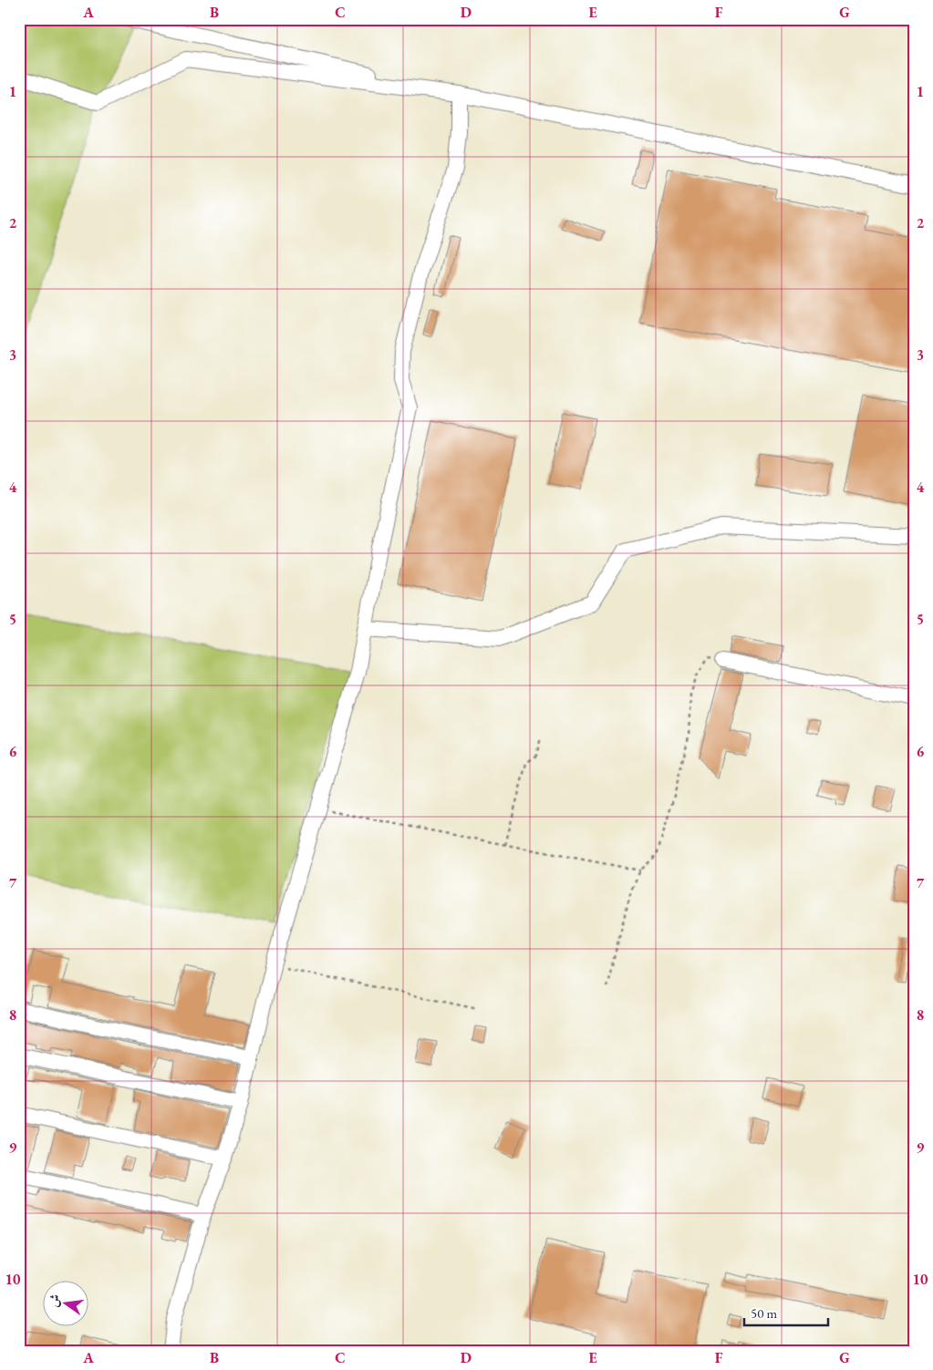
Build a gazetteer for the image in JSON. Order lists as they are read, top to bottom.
{
  "scale_bar": "50 m",
  "north": "left",
  "grid": {
    "columns": [
      "A",
      "B",
      "C",
      "D",
      "E",
      "F",
      "G"
    ],
    "rows": [
      "1",
      "2",
      "3",
      "4",
      "5",
      "6",
      "7",
      "8",
      "9",
      "10"
    ]
  }
}
